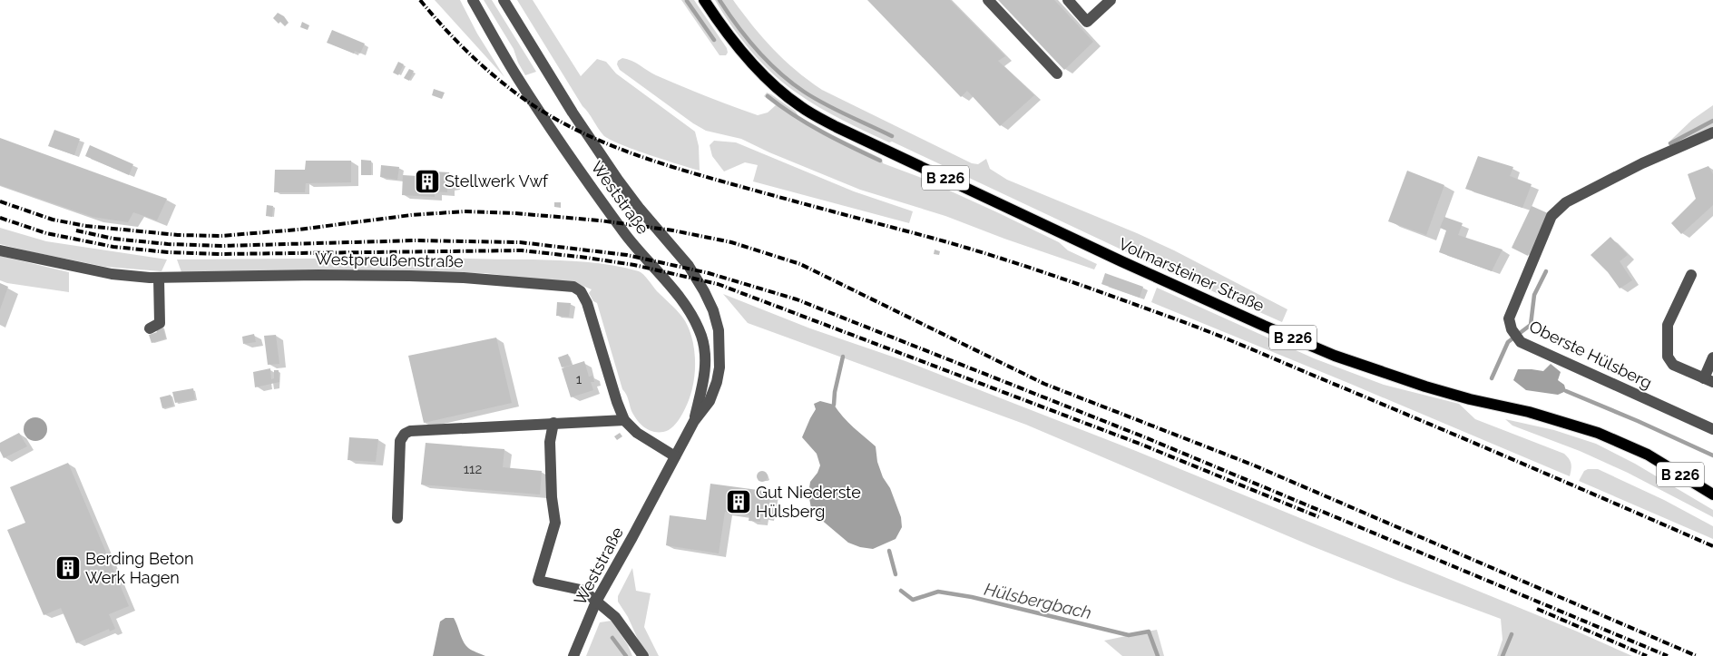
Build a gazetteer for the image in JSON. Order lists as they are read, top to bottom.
{
  "streets": {
    "main road": ["B 226", "Volmarsteiner Straße"],
    "street": ["Weststraße", "Westpreußenstraße", "Oberste Hülsberg"]
  },
  "crossings": [
    ["Weststraße", "Westpreußenstraße"]
  ],
  "water": ["Hülsbergbach"],
  "places": {
    "building": ["Stellwerk Vwf", "Gut Niederste Hülsberg", "Berding Beton Werk Hagen"]
  },
  "house_numbers": ["1", "112"]
}
